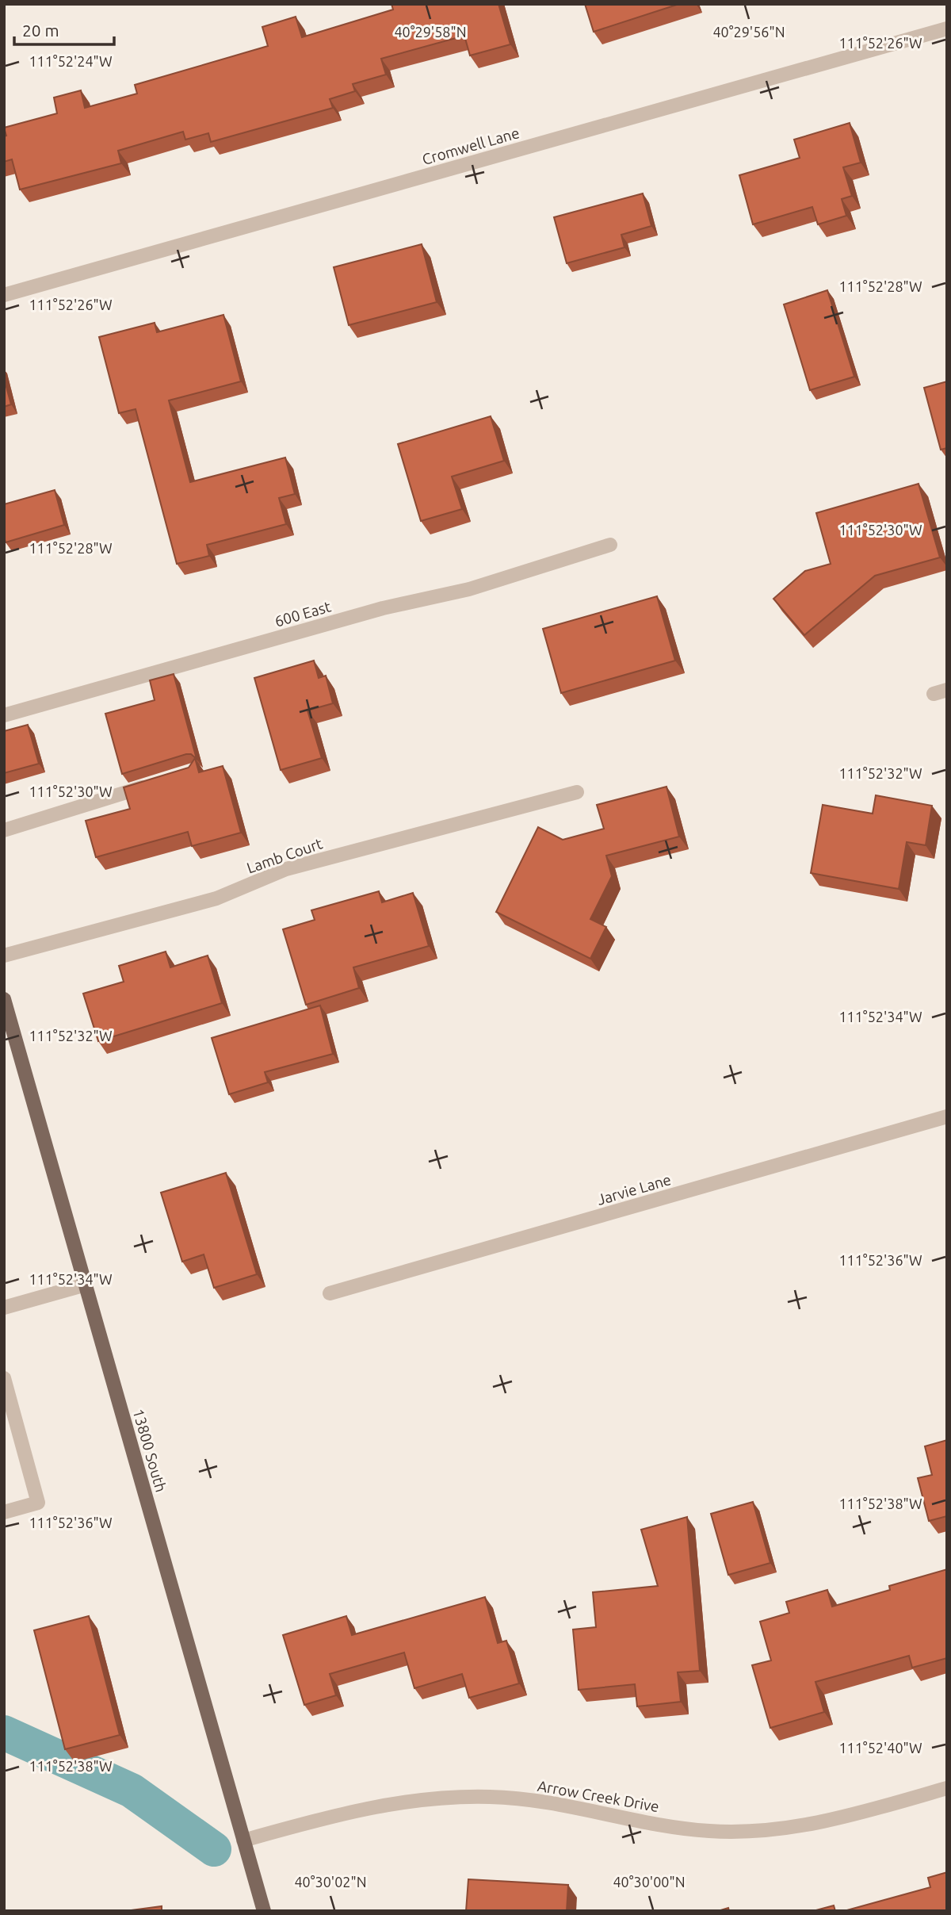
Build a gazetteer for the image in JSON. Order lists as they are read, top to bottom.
{
  "streets": {
    "main road": ["13800 South"],
    "street": [
      "Cromwell Lane",
      "600 East",
      "Lamb Court",
      "Jarvie Lane",
      "Arrow Creek Drive"
    ]
  },
  "crossings": [
    ["13800 South", "Arrow Creek Drive"]
  ],
  "scale_bar": "20 m",
  "coordinates": [
    "40°29'58\"N",
    "40°29'56\"N",
    "111°52'26\"W",
    "111°52'24\"W",
    "111°52'28\"W",
    "111°52'30\"W",
    "111°52'32\"W",
    "111°52'34\"W",
    "111°52'36\"W",
    "111°52'38\"W",
    "111°52'40\"W",
    "40°30'02\"N",
    "40°30'00\"N"
  ]
}
